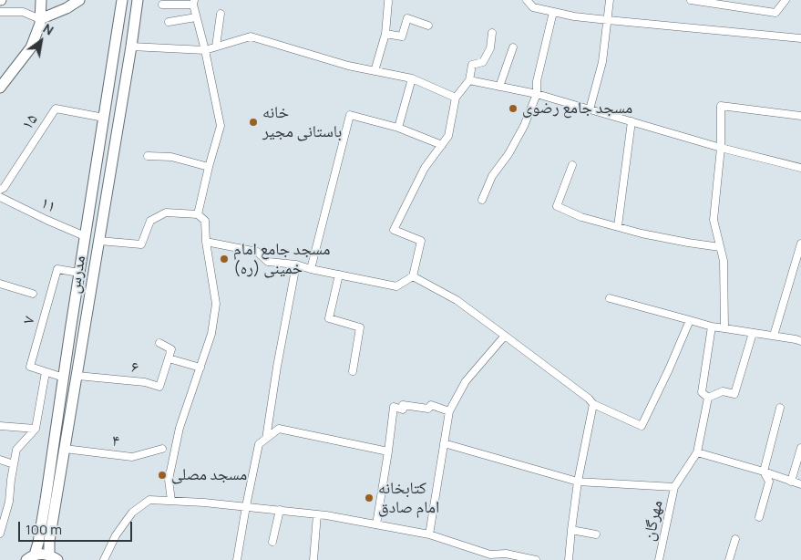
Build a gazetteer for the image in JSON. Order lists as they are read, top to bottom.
{
  "streets": {
    "main road": ["مدرس"],
    "street": [
      "۱۵",
      "۱۱",
      "۷",
      "۶",
      "۴",
      "مهرگان"
    ]
  },
  "crossings": [
    ["۱۵", "مدرس"],
    ["۱۱", "مدرس"],
    ["مدرس", "۷"],
    ["مدرس", "۶"],
    ["مدرس", "۴"]
  ],
  "places": [
    "مسجد جامع رضوی",
    "خانه باستانی مجیر",
    "مسجد جامع امام خمینی (ره)",
    "مسجد مصلی",
    "کتابخانه امام صادق"
  ],
  "scale_bar": "100 m",
  "north": "top right"
}
